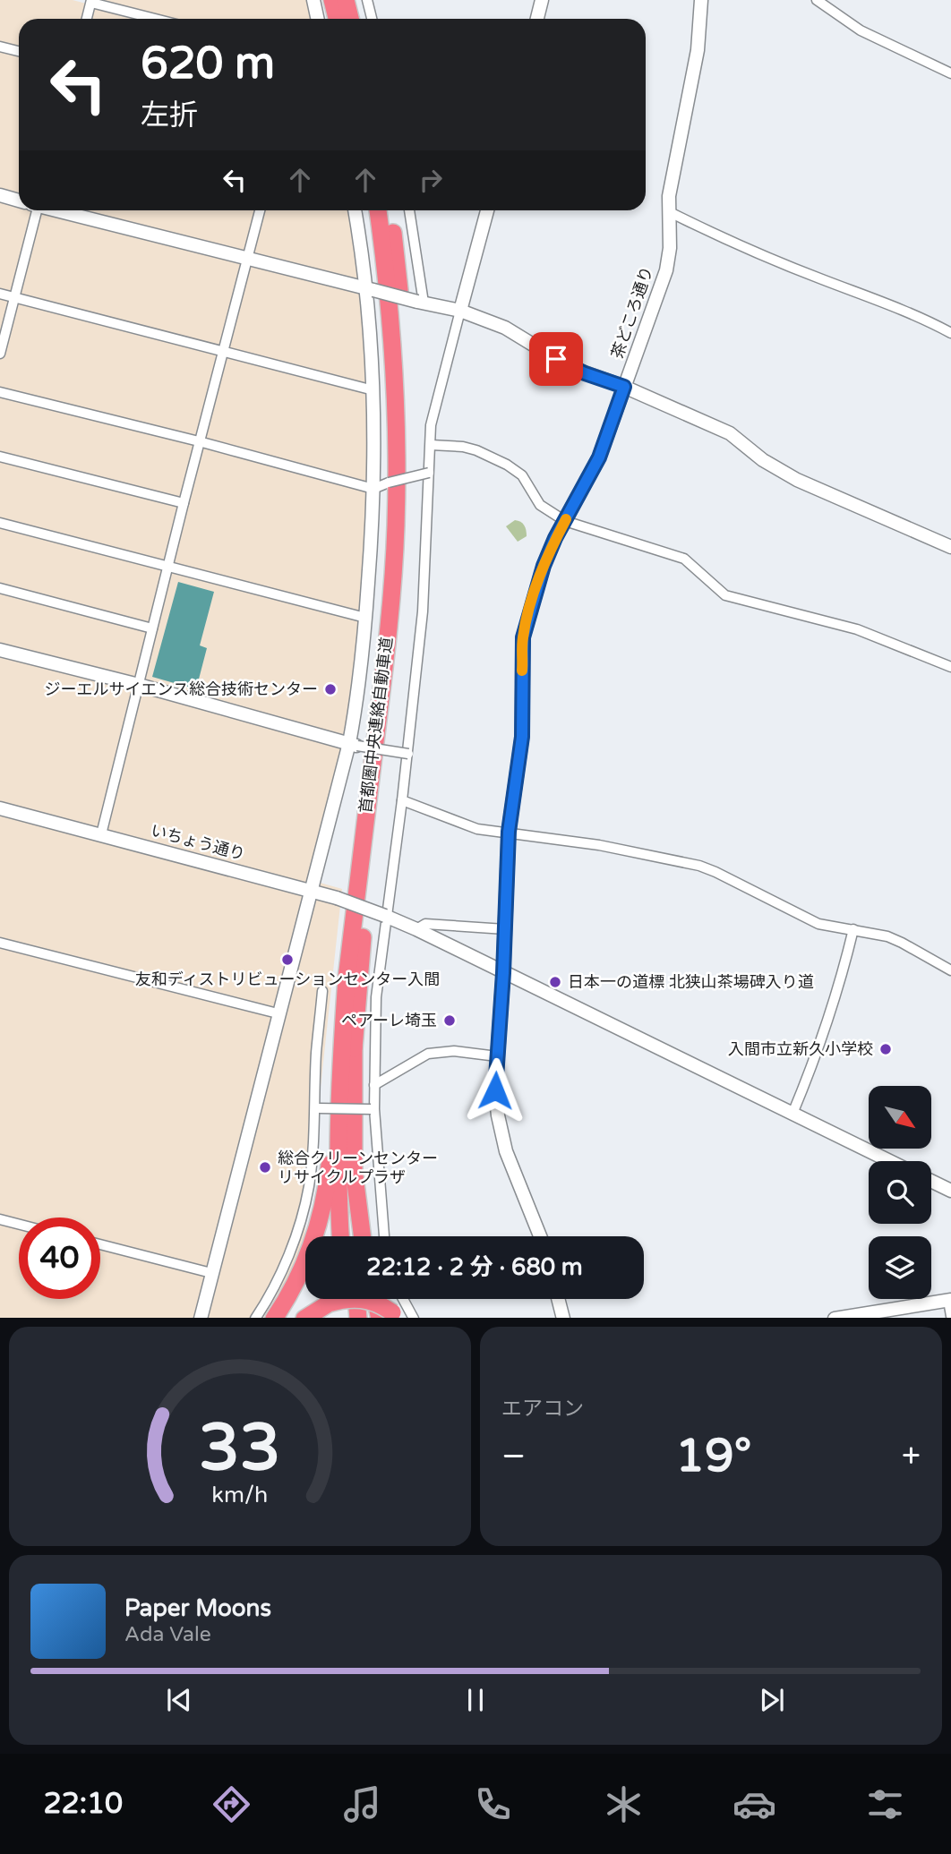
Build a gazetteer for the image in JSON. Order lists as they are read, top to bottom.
{
  "streets": {
    "highway": ["首都圏中央連絡自動車道"],
    "street": ["茶どころ通り", "いちょう通り"]
  },
  "crossings": [
    ["茶どころ通り", "いちょう通り"]
  ],
  "places": [
    "ジーエルサイエンス総合技術センター",
    "友和ディストリビューションセンター入間",
    "日本一の道標 北狭山茶場碑入り道",
    "ペアーレ埼玉",
    "入間市立新久小学校",
    "総合クリーンセンター リサイクルプラザ"
  ],
  "north": "bottom right",
  "page": {
    "turn": ["620 m", "左折"],
    "limit": "40",
    "trip": "22:12 · 2 分 · 680 m",
    "tile": "エアコン",
    "heat": ["−", "19°", "+"],
    "song": ["Paper Moons", "Ada Vale"],
    "tabs": "22:10",
    "gauge": ["33", "km/h"]
  }
}
